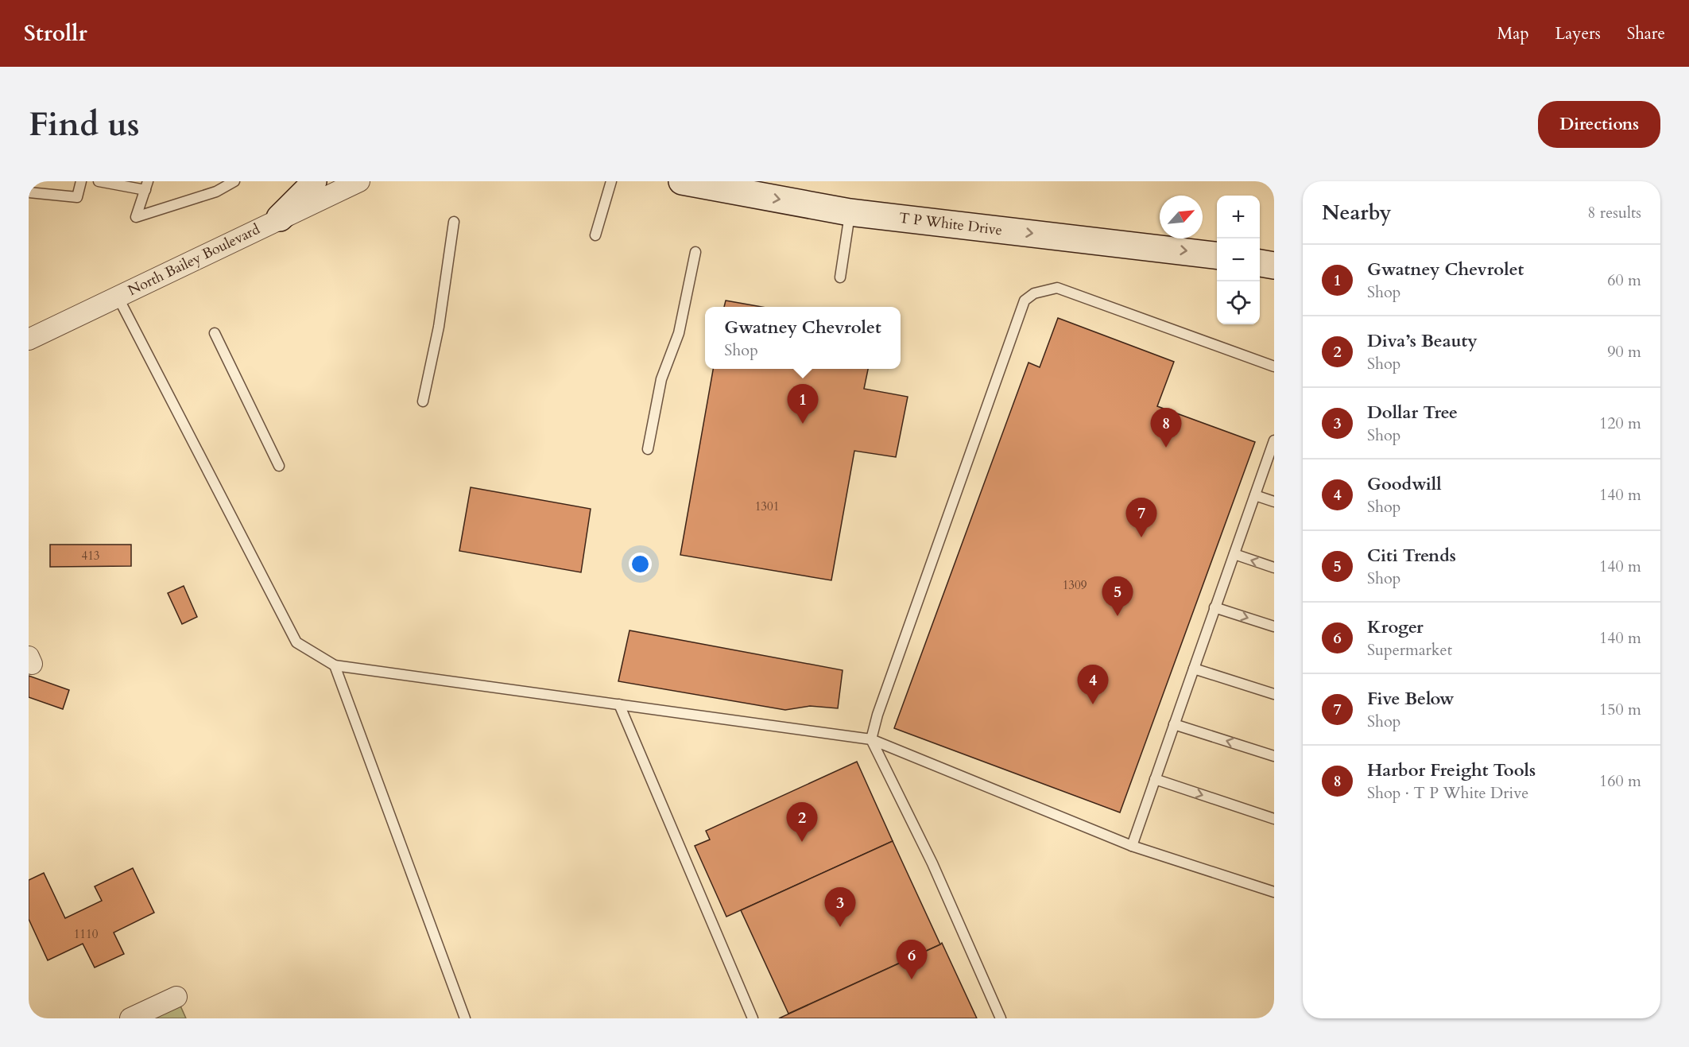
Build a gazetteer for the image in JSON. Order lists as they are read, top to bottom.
{
  "streets": {
    "main road": ["T P White Drive"],
    "street": ["North Bailey Boulevard"]
  },
  "one_way": ["T P White Drive"],
  "house_numbers": [
    "1301",
    "413",
    "1309",
    "1110"
  ],
  "north": "top right",
  "page": {
    "header": "Strollr",
    "nav": ["Map", "Layers", "Share"],
    "buttons": "Directions",
    "title": "Find us",
    "heading": ["Nearby", "8 results"],
    "map_buttons": ["+", "−"],
    "list": [
      {
        "mark": "1",
        "name": "Gwatney Chevrolet",
        "note": "Shop",
        "value": "60 m"
      },
      {
        "mark": "2",
        "name": "Diva’s Beauty",
        "note": "Shop",
        "value": "90 m"
      },
      {
        "mark": "3",
        "name": "Dollar Tree",
        "note": "Shop",
        "value": "120 m"
      },
      {
        "mark": "4",
        "name": "Goodwill",
        "note": "Shop",
        "value": "140 m"
      },
      {
        "mark": "5",
        "name": "Citi Trends",
        "note": "Shop",
        "value": "140 m"
      },
      {
        "mark": "6",
        "name": "Kroger",
        "note": "Supermarket",
        "value": "140 m"
      },
      {
        "mark": "7",
        "name": "Five Below",
        "note": "Shop",
        "value": "150 m"
      },
      {
        "mark": "8",
        "name": "Harbor Freight Tools",
        "note": "Shop · T P White Drive",
        "value": "160 m"
      }
    ],
    "popup": ["Gwatney Chevrolet", "Shop"],
    "pins": [
      "1",
      "8",
      "7",
      "5",
      "4",
      "2",
      "3",
      "6"
    ]
  }
}
